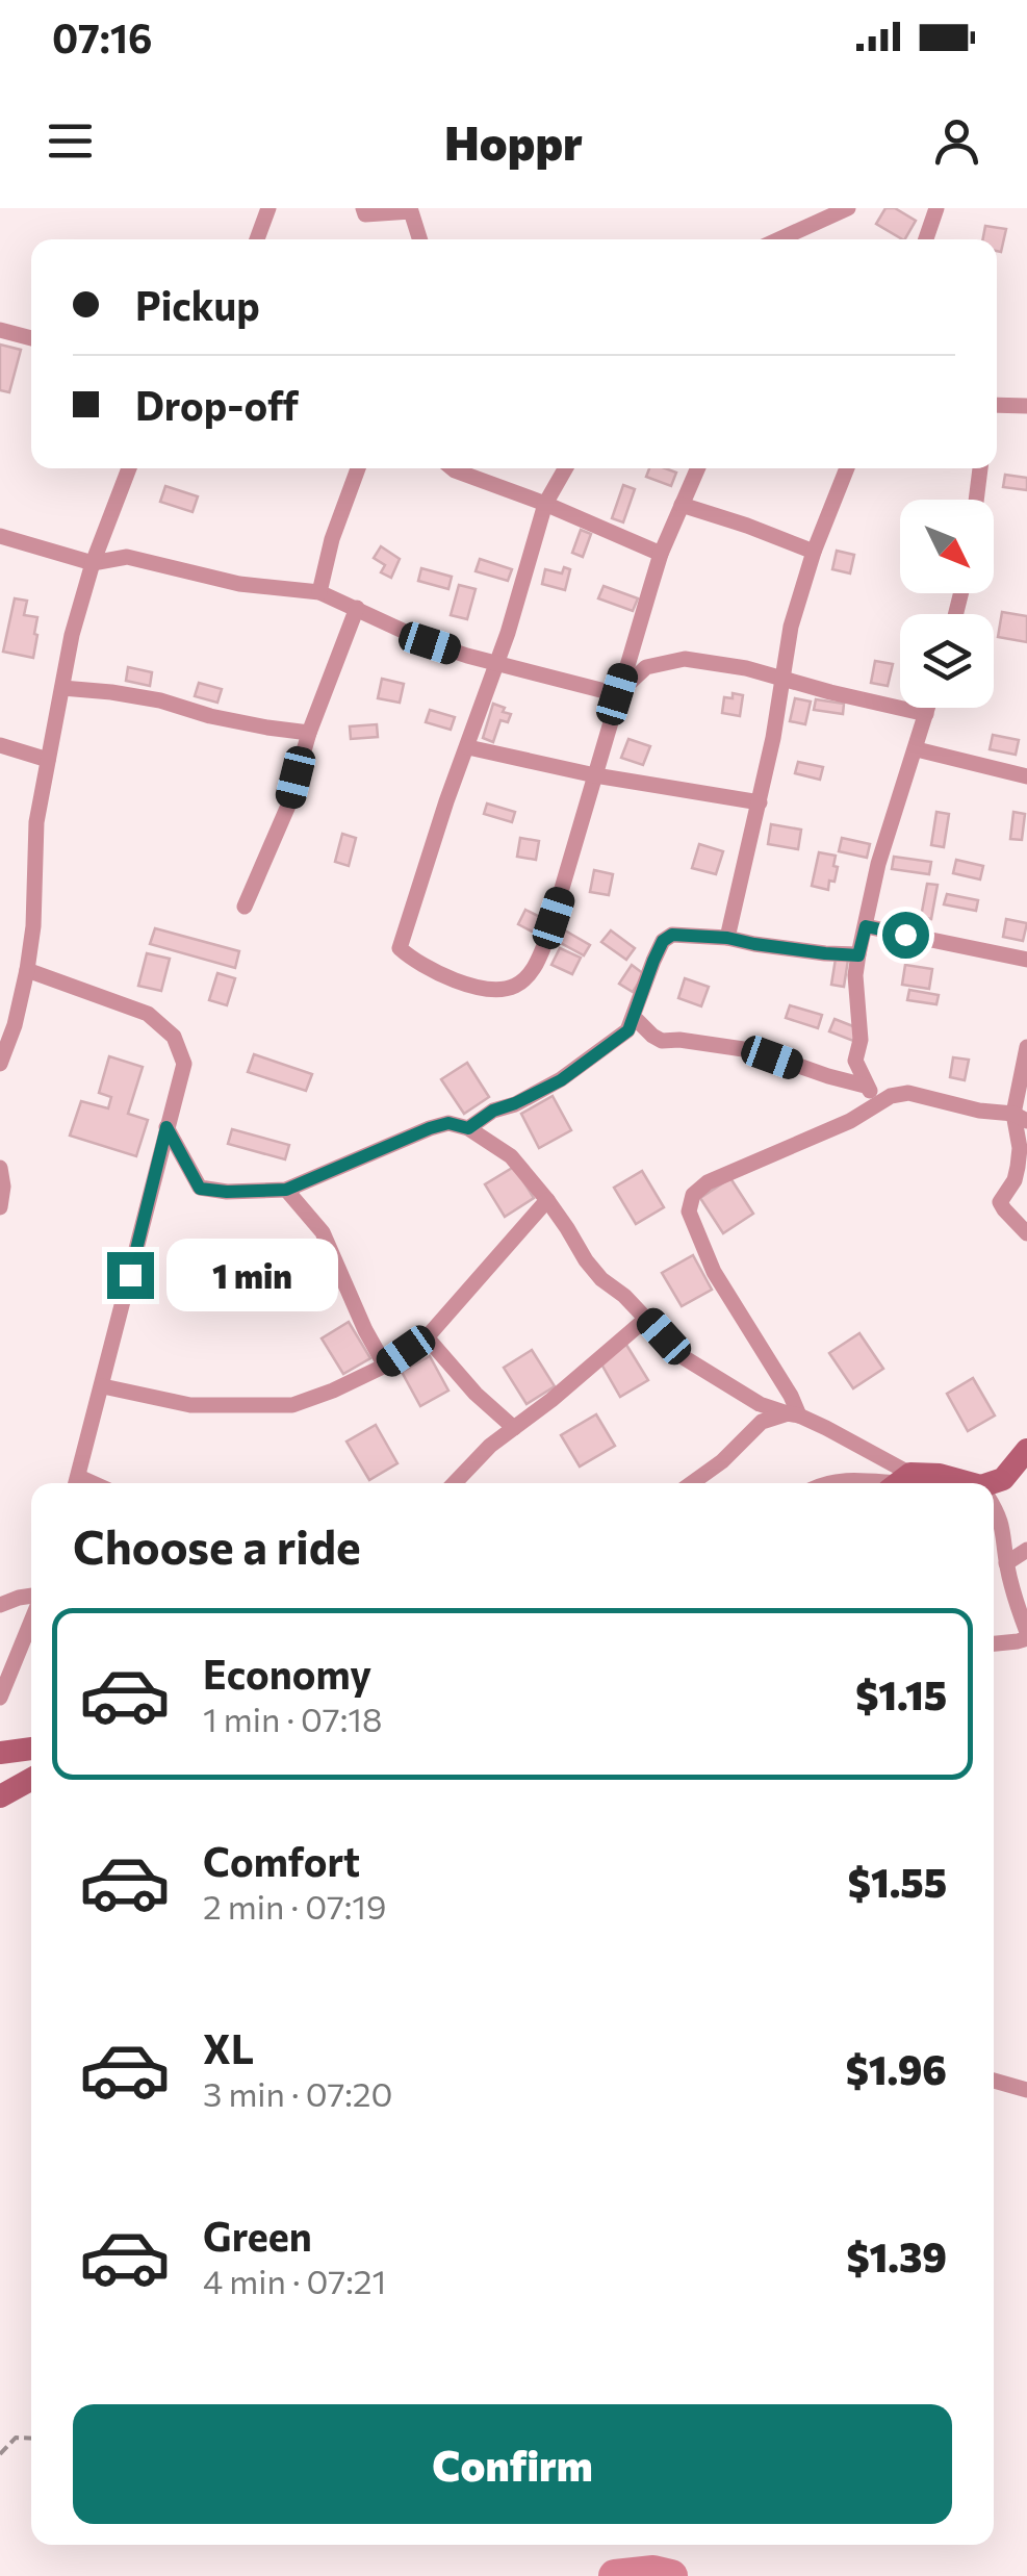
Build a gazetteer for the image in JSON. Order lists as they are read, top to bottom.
{
  "north": "bottom right",
  "page": {
    "status": "07:16",
    "header": "Hoppr",
    "banner": ["Pickup", "Drop-off"],
    "bubble": "1 min",
    "heading": "Choose a ride",
    "list": [
      {
        "name": "Economy",
        "note": "1 min · 07:18",
        "value": "$1.15"
      },
      {
        "name": "Comfort",
        "note": "2 min · 07:19",
        "value": "$1.55"
      },
      {
        "name": "XL",
        "note": "3 min · 07:20",
        "value": "$1.96"
      },
      {
        "name": "Green",
        "note": "4 min · 07:21",
        "value": "$1.39"
      }
    ],
    "buttons": "Confirm"
  }
}
